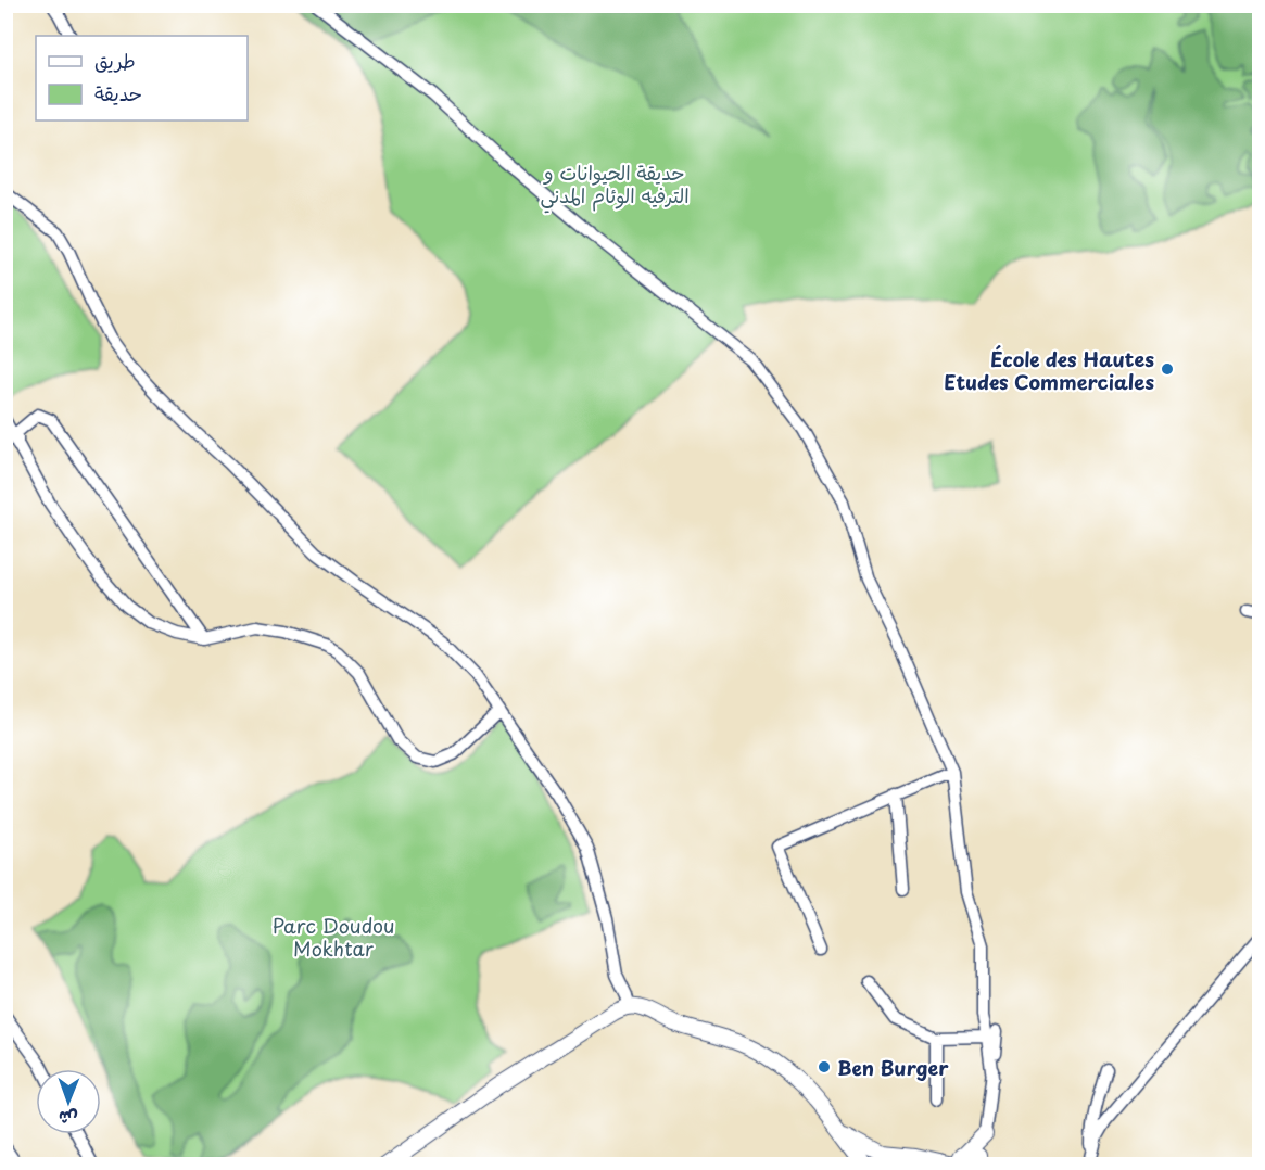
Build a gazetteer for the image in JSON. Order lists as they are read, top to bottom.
{
  "parks": ["حديقة الحيوانات و الترفيه الوئام المدني", "Parc Doudou Mokhtar"],
  "places": ["École des Hautes Etudes Commerciales", "Ben Burger"],
  "legend": ["طريق", "حديقة"],
  "north": "bottom"
}
